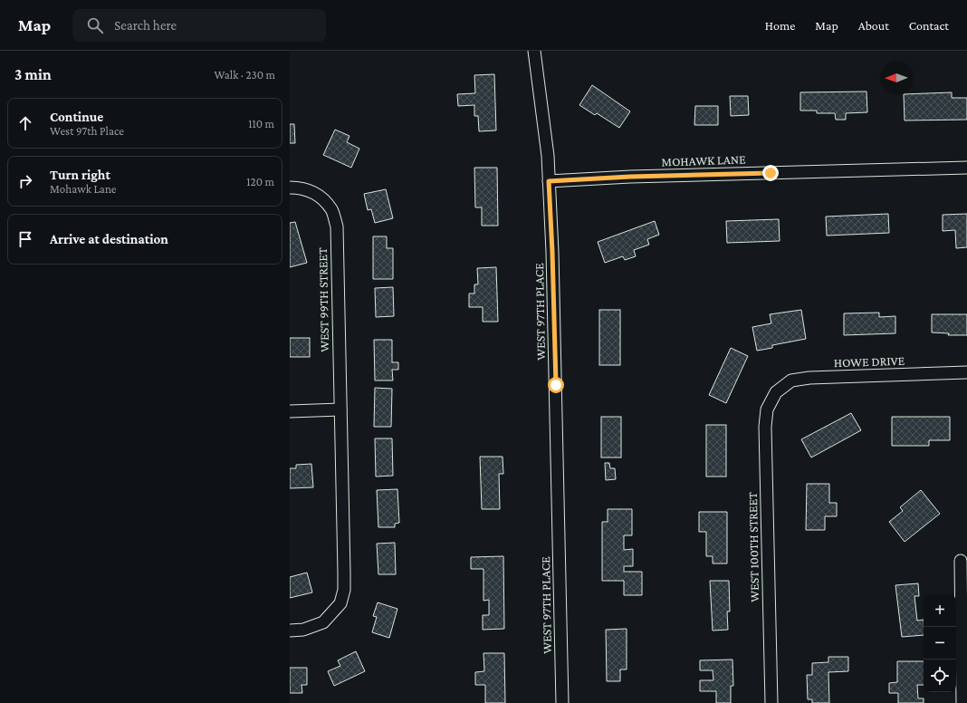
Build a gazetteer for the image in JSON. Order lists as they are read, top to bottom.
{
  "streets": {
    "street": [
      "MOHAWK LANE",
      "WEST 99TH STREET",
      "WEST 97TH PLACE",
      "HOWE DRIVE",
      "WEST 100TH STREET"
    ]
  },
  "crossings": [
    ["MOHAWK LANE", "WEST 97TH PLACE"],
    ["HOWE DRIVE", "WEST 100TH STREET"]
  ],
  "north": "left",
  "page": {
    "header": "Map",
    "search": "Search here",
    "nav": [
      "Home",
      "Map",
      "About",
      "Contact"
    ],
    "heading": ["3 min", "Walk · 230 m"],
    "list": [
      ["Continue", "West 97th Place", "110 m"],
      ["Turn right", "Mohawk Lane", "120 m"],
      "Arrive at destination"
    ],
    "map_buttons": ["+", "−"]
  }
}
